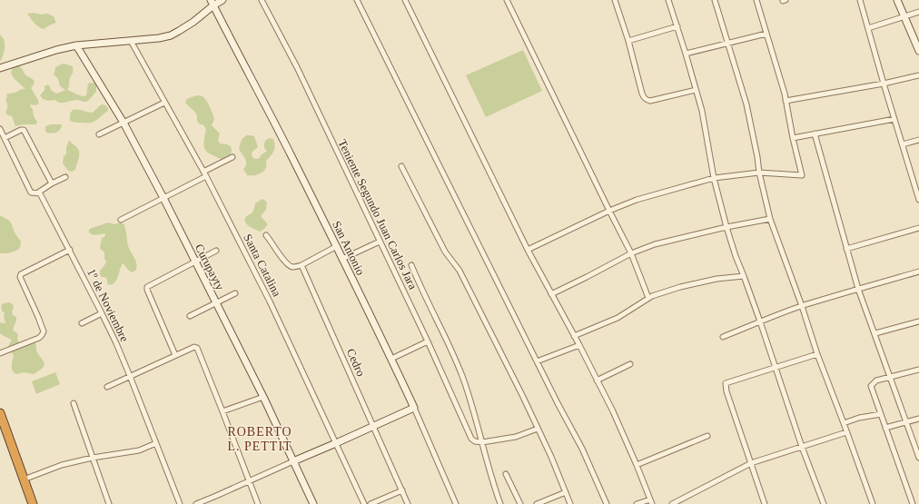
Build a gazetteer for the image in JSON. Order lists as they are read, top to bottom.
{
  "streets": {
    "street": [
      "Teniente Segundo Juan Carlos Jara",
      "San Antonio",
      "Santa Catalina",
      "Curupayty",
      "1º de Noviembre",
      "Cedro"
    ]
  },
  "districts": ["ROBERTO L. PETTIT"]
}
